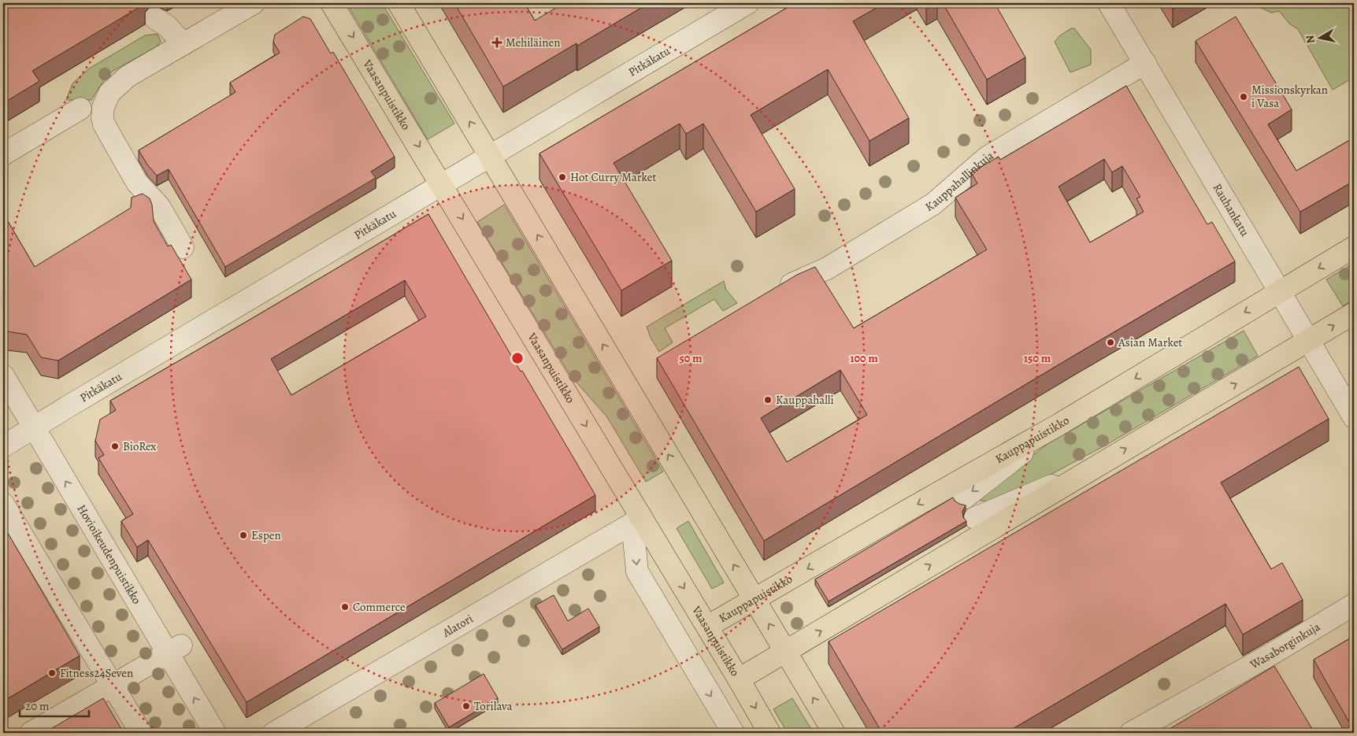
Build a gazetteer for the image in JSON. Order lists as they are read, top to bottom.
{
  "streets": {
    "main road": ["Vaasanpuistikko", "Kauppapuistikko"],
    "street": [
      "Pitkäkatu",
      "Kauppahallinkuja",
      "Rauhankatu",
      "Hovioikeudenpuistikko",
      "Alatori",
      "Wasaborginkuja"
    ]
  },
  "crossings": [
    ["Pitkäkatu", "Vaasanpuistikko"],
    ["Pitkäkatu", "Hovioikeudenpuistikko"],
    ["Vaasanpuistikko", "Kauppapuistikko"],
    ["Vaasanpuistikko", "Alatori"],
    ["Kauppahallinkuja", "Rauhankatu"],
    ["Rauhankatu", "Kauppapuistikko"]
  ],
  "places": {
    "health": ["Mehiläinen"],
    "other": [
      "Missionskyrkan i Vasa",
      "Hot Curry Market",
      "Asian Market",
      "Kauppahalli",
      "BioRex",
      "Espen",
      "Commerce",
      "Fitness24Seven",
      "Torilava"
    ]
  },
  "scale_bar": "20 m",
  "north": "left",
  "rings": ["50 m", "100 m", "150 m"]
}
